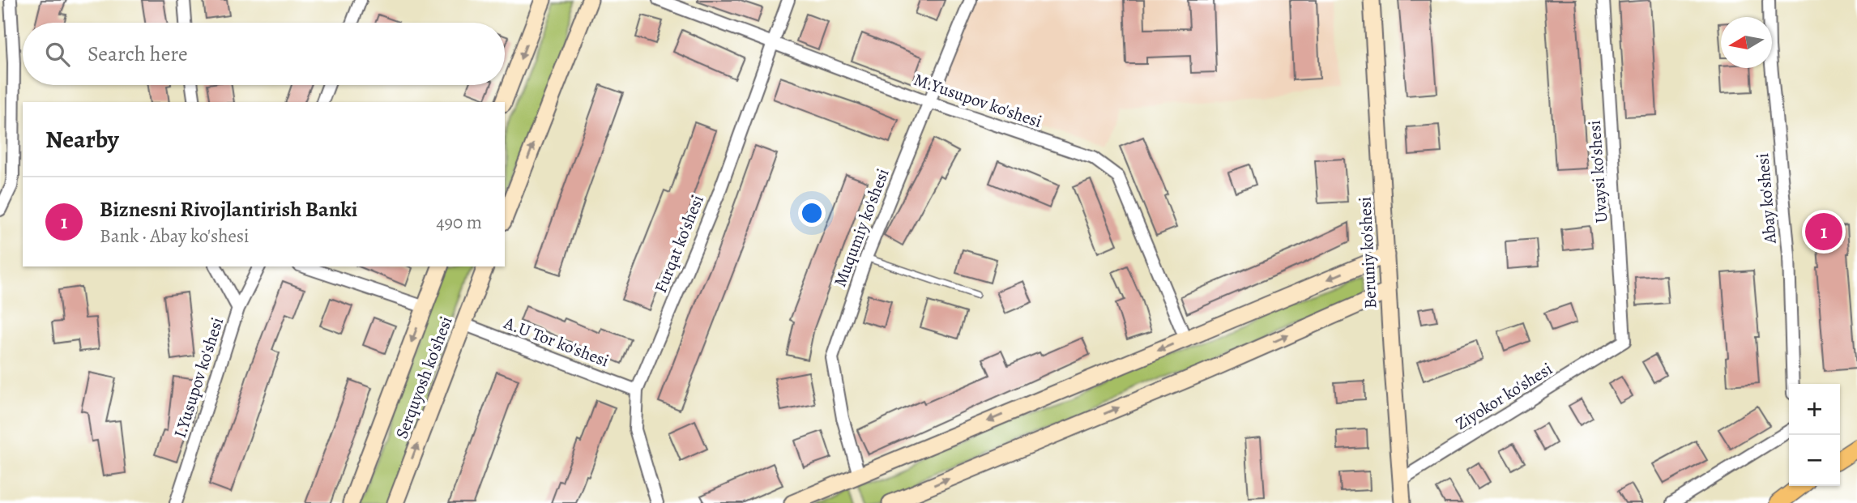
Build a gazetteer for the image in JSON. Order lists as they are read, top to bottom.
{
  "streets": {
    "street": [
      "M.Yusupov ko'shesi",
      "Uvaysi ko'shesi",
      "Abay ko'shesi",
      "Muqumiy ko'shesi",
      "Furqat ko'shesi",
      "Beruniy ko'shesi",
      "A.U Tor ko'shesi",
      "I.Yusupov ko'shesi",
      "Serquyosh ko'shesi",
      "Ziyokor ko'shesi"
    ]
  },
  "crossings": [
    ["M.Yusupov ko'shesi", "Muqumiy ko'shesi"],
    ["M.Yusupov ko'shesi", "Furqat ko'shesi"],
    ["Uvaysi ko'shesi", "Ziyokor ko'shesi"],
    ["Furqat ko'shesi", "A.U Tor ko'shesi"],
    ["Beruniy ko'shesi", "Ziyokor ko'shesi"],
    ["A.U Tor ko'shesi", "Serquyosh ko'shesi"]
  ],
  "north": "left",
  "page": {
    "search": "Search here",
    "heading": "Nearby",
    "list": [
      {
        "mark": "1",
        "name": "Biznesni Rivojlantirish Banki",
        "note": "Bank · Abay ko'shesi",
        "value": "490 m"
      }
    ],
    "pins": "1",
    "map_buttons": ["+", "−"]
  }
}
